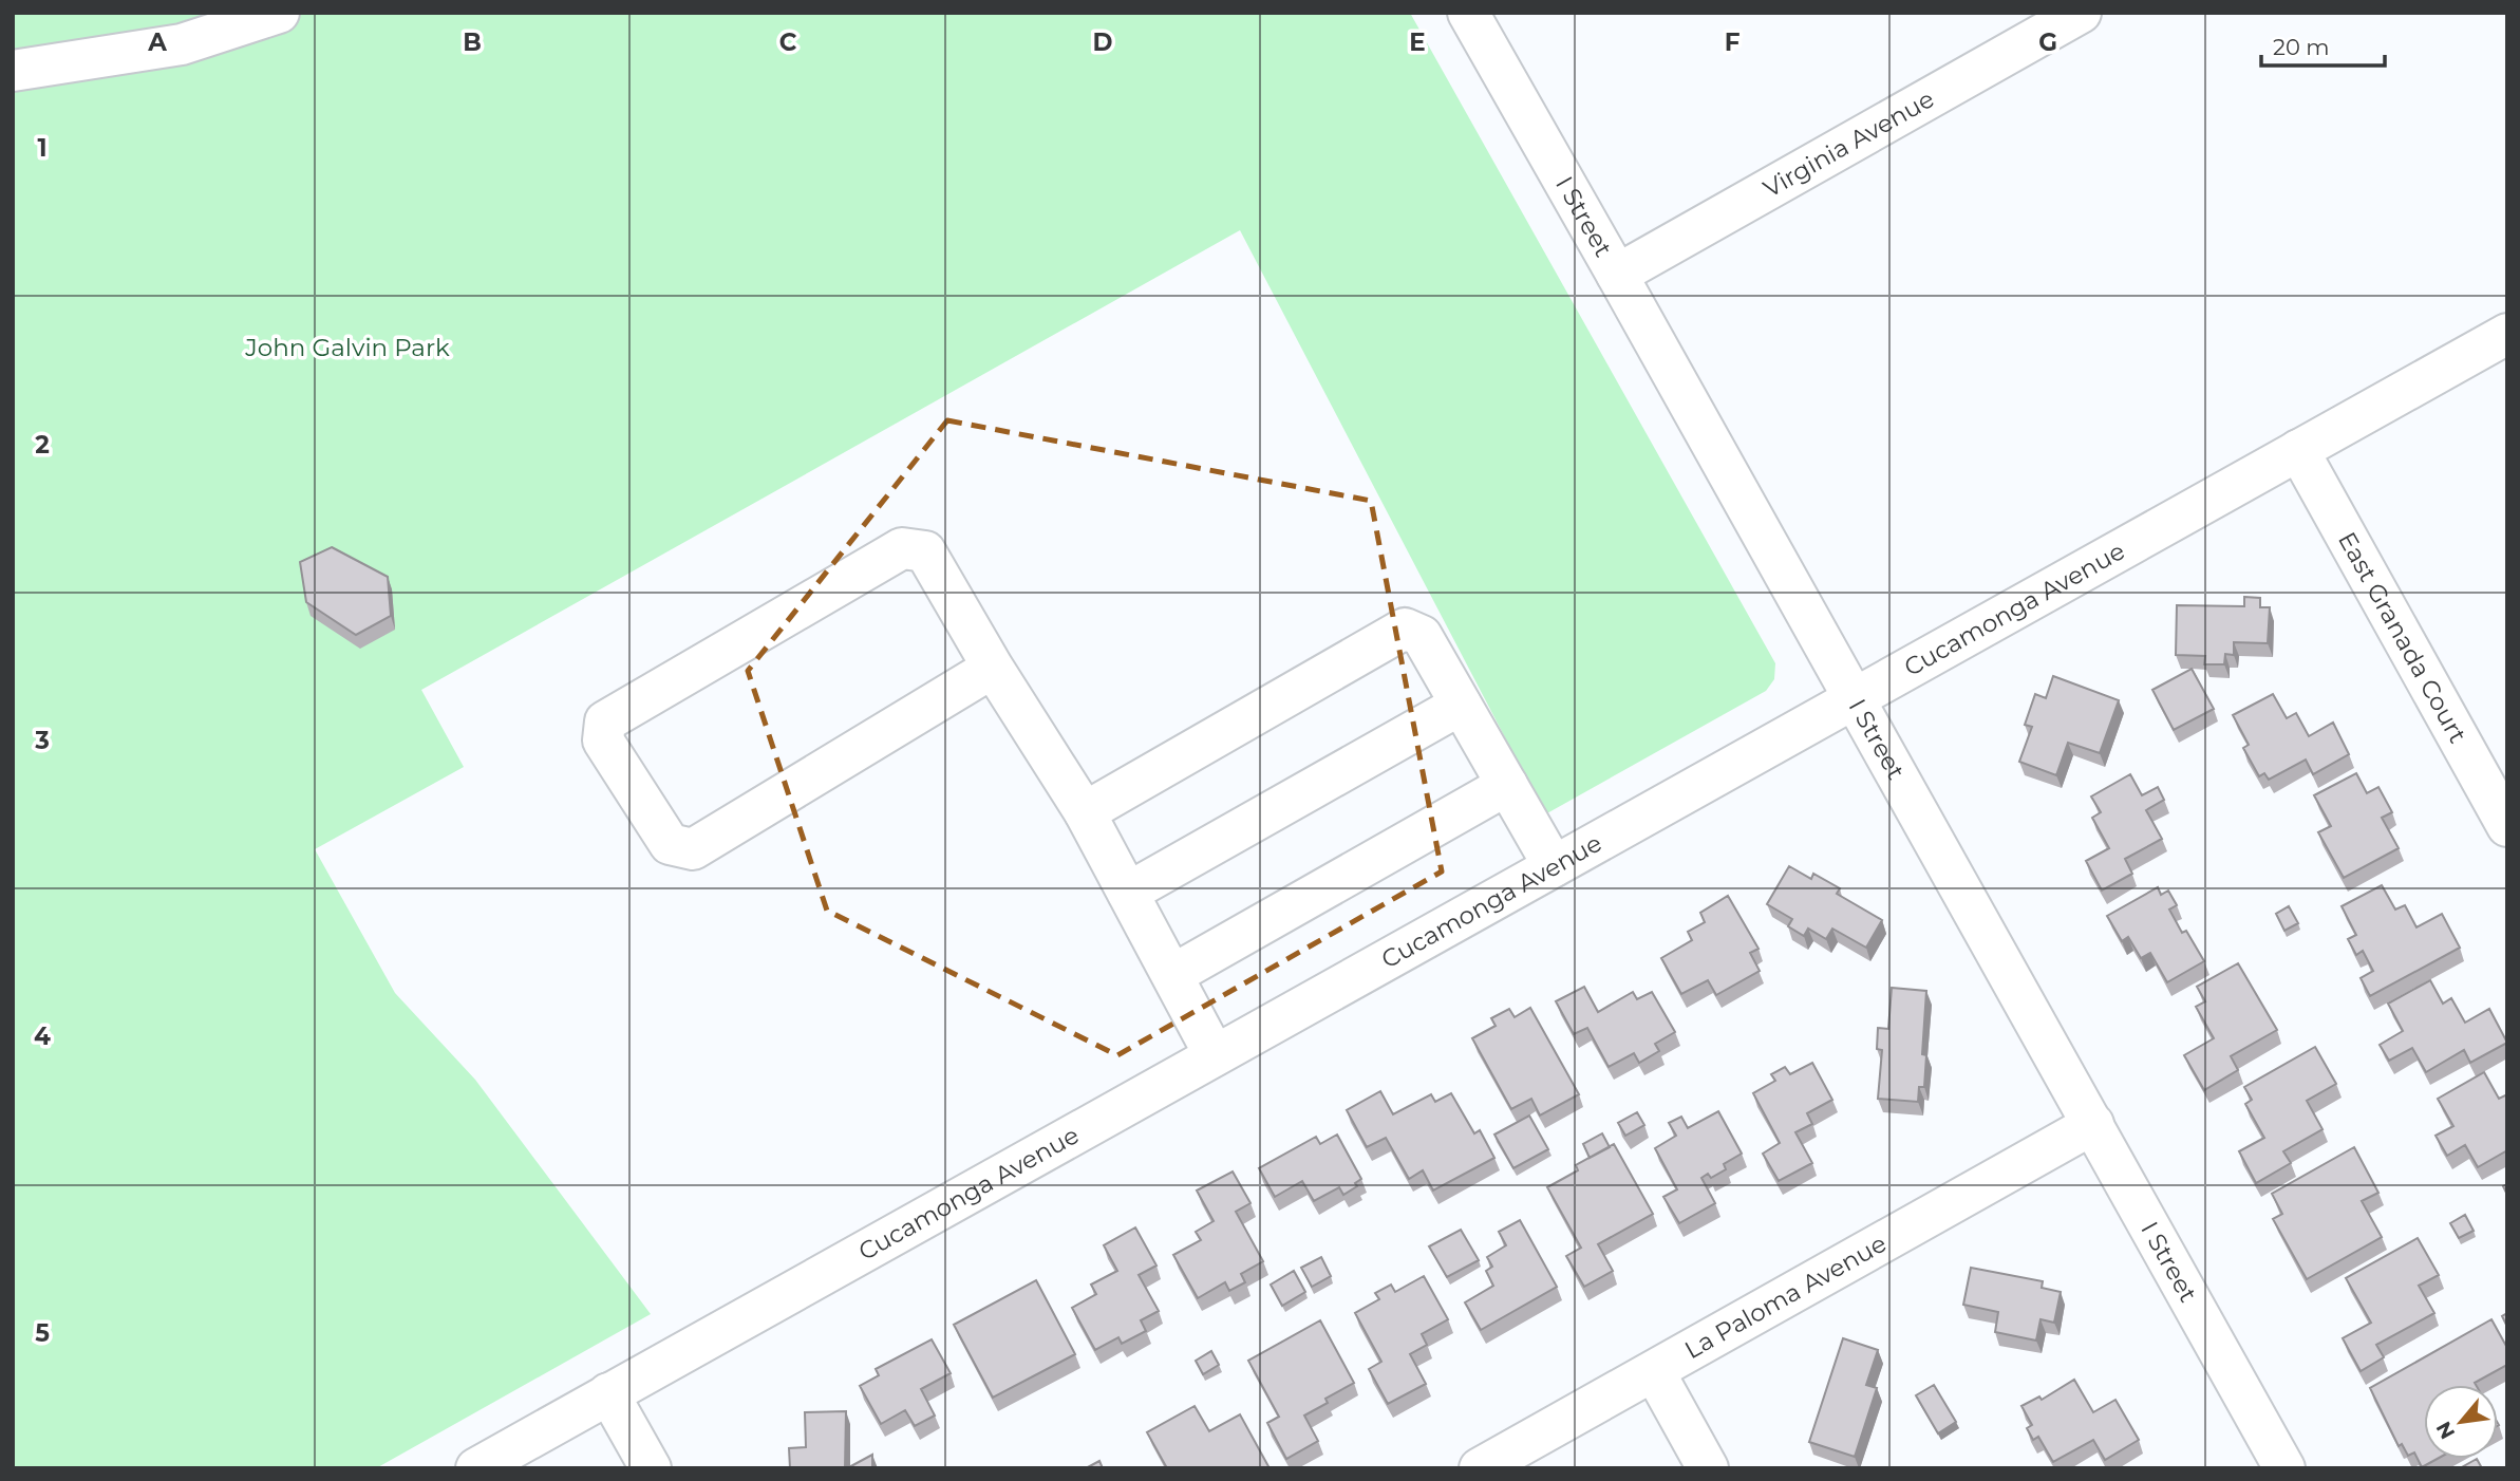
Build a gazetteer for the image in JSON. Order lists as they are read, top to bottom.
{
  "streets": {
    "street": [
      "Virginia Avenue",
      "I Street",
      "Cucamonga Avenue",
      "East Granada Court",
      "La Paloma Avenue"
    ]
  },
  "crossings": [
    ["Virginia Avenue", "I Street"],
    ["I Street", "Cucamonga Avenue"],
    ["I Street", "La Paloma Avenue"],
    ["Cucamonga Avenue", "East Granada Court"]
  ],
  "parks": ["John Galvin Park"],
  "scale_bar": "20 m",
  "north": "bottom left",
  "grid": {
    "columns": [
      "A",
      "B",
      "C",
      "D",
      "E",
      "F",
      "G"
    ],
    "rows": [
      "1",
      "2",
      "3",
      "4",
      "5"
    ]
  }
}
